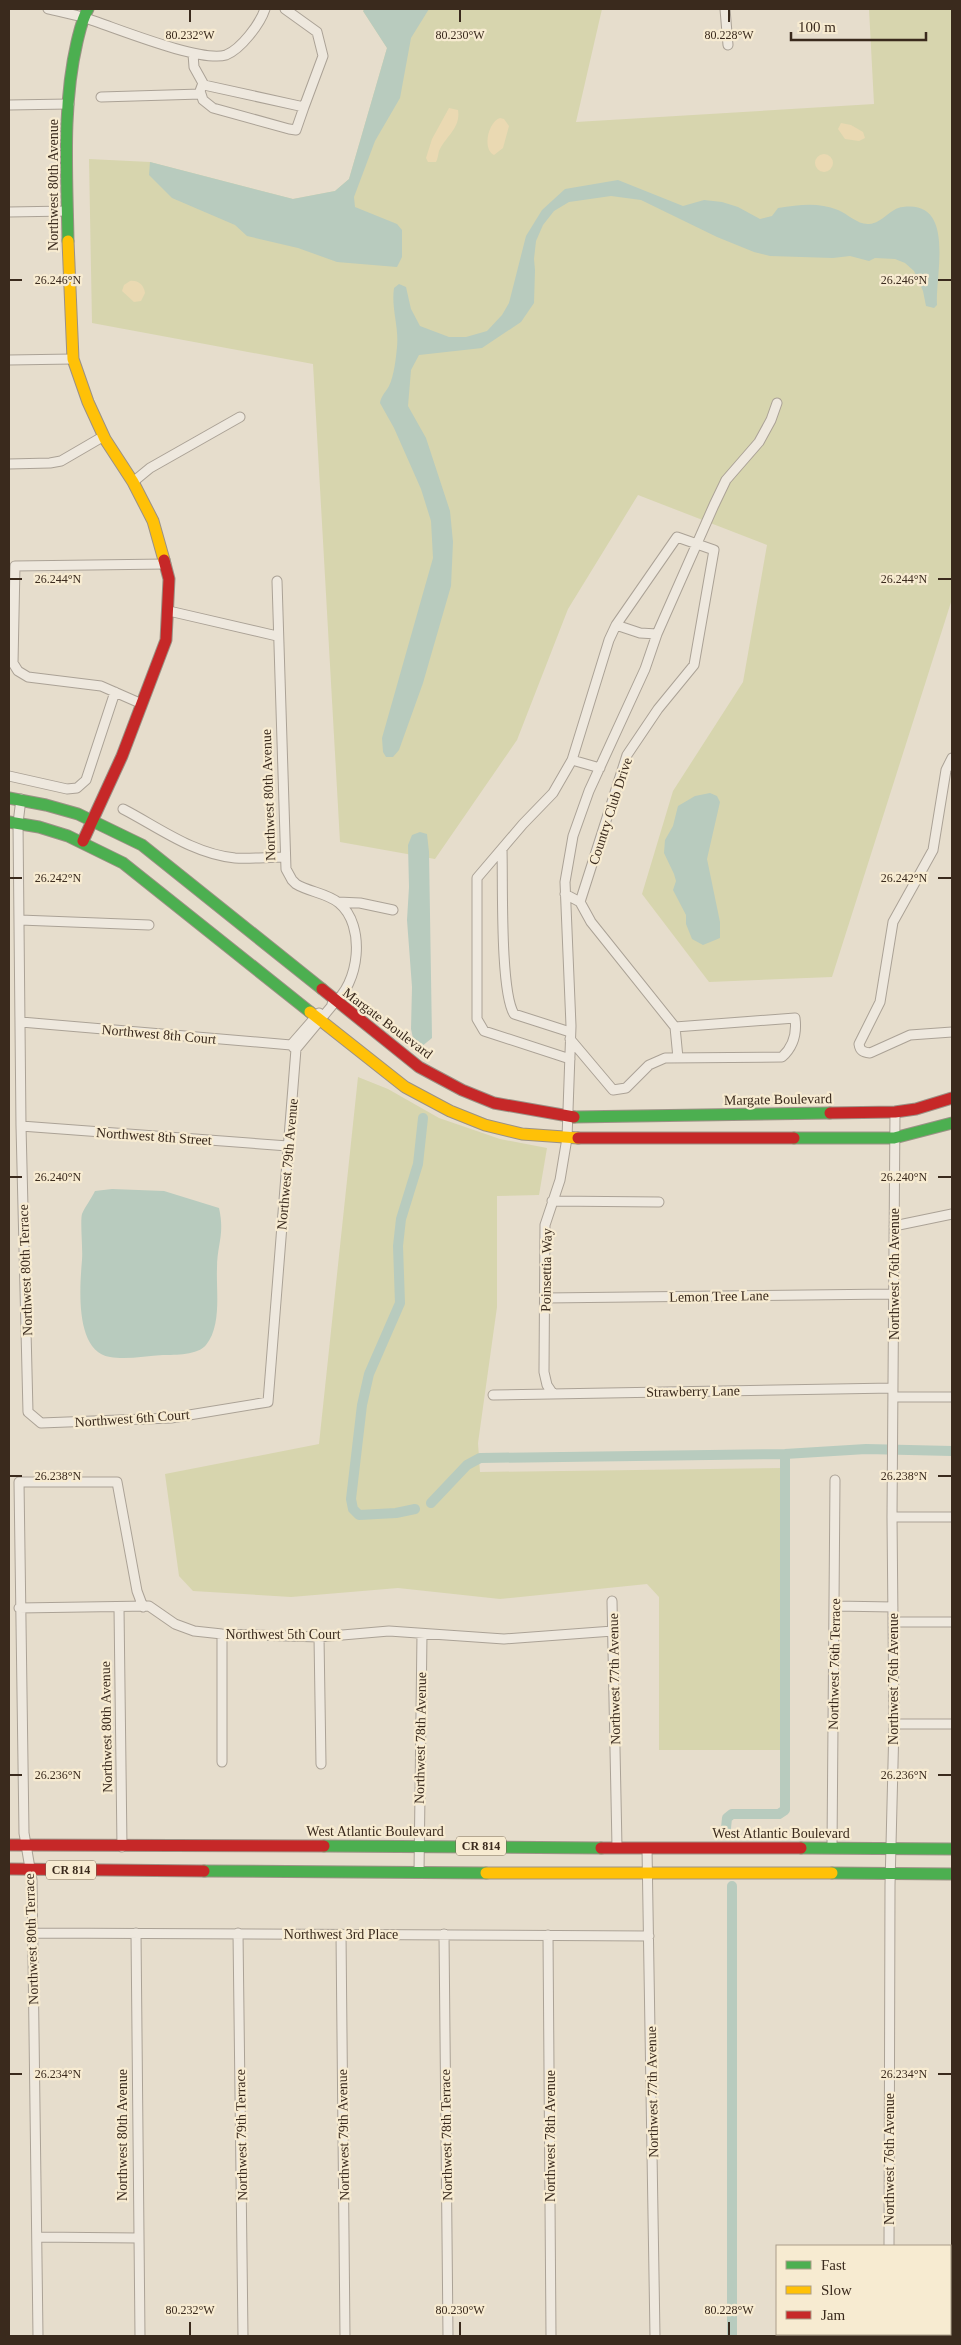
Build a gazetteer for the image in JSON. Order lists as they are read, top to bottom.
{
  "streets": {
    "street": [
      "Northwest 80th Avenue",
      "Country Club Drive",
      "Margate Boulevard",
      "Northwest 8th Court",
      "Northwest 8th Street",
      "Northwest 79th Avenue",
      "Northwest 80th Terrace",
      "Poinsettia Way",
      "Northwest 76th Avenue",
      "Lemon Tree Lane",
      "Strawberry Lane",
      "Northwest 6th Court",
      "Northwest 5th Court",
      "Northwest 76th Terrace",
      "Northwest 77th Avenue",
      "Northwest 78th Avenue",
      "West Atlantic Boulevard",
      "CR 814",
      "Northwest 3rd Place",
      "Northwest 79th Terrace",
      "Northwest 78th Terrace"
    ]
  },
  "crossings": [
    ["Northwest 80th Avenue", "Margate Boulevard"],
    ["Northwest 80th Avenue", "Northwest 5th Court"],
    ["Northwest 80th Avenue", "West Atlantic Boulevard"],
    ["Northwest 80th Avenue", "Northwest 3rd Place"],
    ["Country Club Drive", "Margate Boulevard"],
    ["Country Club Drive", "Poinsettia Way"],
    ["Margate Boulevard", "Northwest 80th Terrace"],
    ["Margate Boulevard", "Poinsettia Way"],
    ["Margate Boulevard", "Northwest 76th Avenue"],
    ["Northwest 8th Court", "Northwest 79th Avenue"],
    ["Northwest 8th Court", "Northwest 80th Terrace"],
    ["Northwest 8th Street", "Northwest 79th Avenue"],
    ["Northwest 8th Street", "Northwest 80th Terrace"],
    ["Northwest 79th Avenue", "Northwest 6th Court"],
    ["Northwest 79th Avenue", "Northwest 3rd Place"],
    ["Northwest 80th Terrace", "Northwest 6th Court"],
    ["Northwest 80th Terrace", "Northwest 5th Court"],
    ["Northwest 80th Terrace", "West Atlantic Boulevard"],
    ["Northwest 80th Terrace", "CR 814"],
    ["Northwest 80th Terrace", "Northwest 3rd Place"],
    ["Poinsettia Way", "Lemon Tree Lane"],
    ["Poinsettia Way", "Strawberry Lane"],
    ["Northwest 76th Avenue", "Lemon Tree Lane"],
    ["Northwest 76th Avenue", "Strawberry Lane"],
    ["Northwest 76th Avenue", "West Atlantic Boulevard"],
    ["Northwest 76th Avenue", "CR 814"],
    ["Northwest 5th Court", "Northwest 77th Avenue"],
    ["Northwest 5th Court", "Northwest 78th Avenue"],
    ["Northwest 76th Terrace", "West Atlantic Boulevard"],
    ["Northwest 77th Avenue", "West Atlantic Boulevard"],
    ["Northwest 77th Avenue", "CR 814"],
    ["Northwest 77th Avenue", "Northwest 3rd Place"],
    ["Northwest 78th Avenue", "West Atlantic Boulevard"],
    ["Northwest 78th Avenue", "CR 814"],
    ["Northwest 78th Avenue", "Northwest 3rd Place"],
    ["Northwest 3rd Place", "Northwest 79th Terrace"],
    ["Northwest 3rd Place", "Northwest 78th Terrace"]
  ],
  "legend": ["Fast", "Slow", "Jam"],
  "scale_bar": "100 m",
  "coordinates": [
    "80.232°W",
    "80.230°W",
    "80.228°W",
    "26.246°N",
    "26.244°N",
    "26.242°N",
    "26.240°N",
    "26.238°N",
    "26.236°N",
    "26.234°N"
  ]
}
